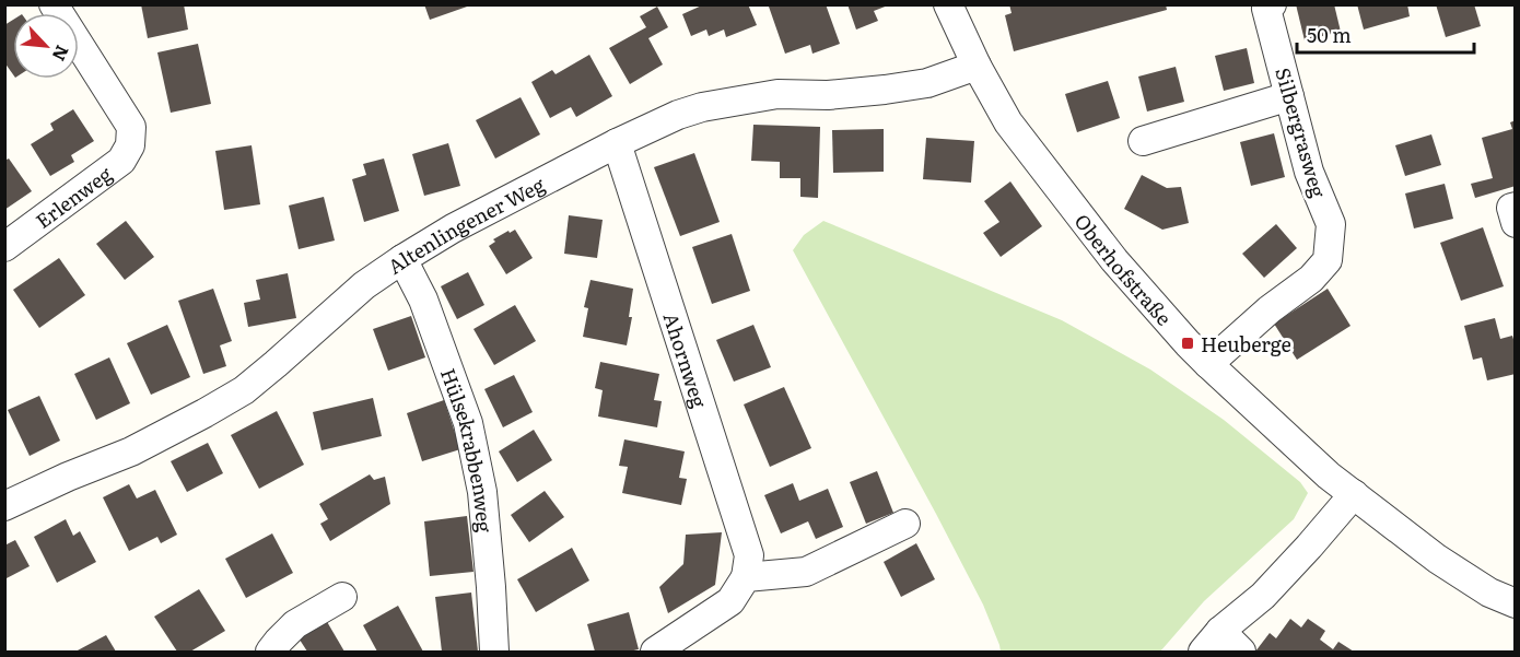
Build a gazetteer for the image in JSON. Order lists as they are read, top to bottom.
{
  "streets": {
    "street": [
      "Silbergrasweg",
      "Erlenweg",
      "Altenlingener Weg",
      "Oberhofstraße",
      "Ahornweg",
      "Hülsekrabbenweg"
    ]
  },
  "crossings": [
    ["Silbergrasweg", "Oberhofstraße"],
    ["Altenlingener Weg", "Oberhofstraße"],
    ["Altenlingener Weg", "Ahornweg"],
    ["Altenlingener Weg", "Hülsekrabbenweg"]
  ],
  "places": {
    "transit": ["Heuberge"]
  },
  "scale_bar": "50 m",
  "north": "bottom right"
}
